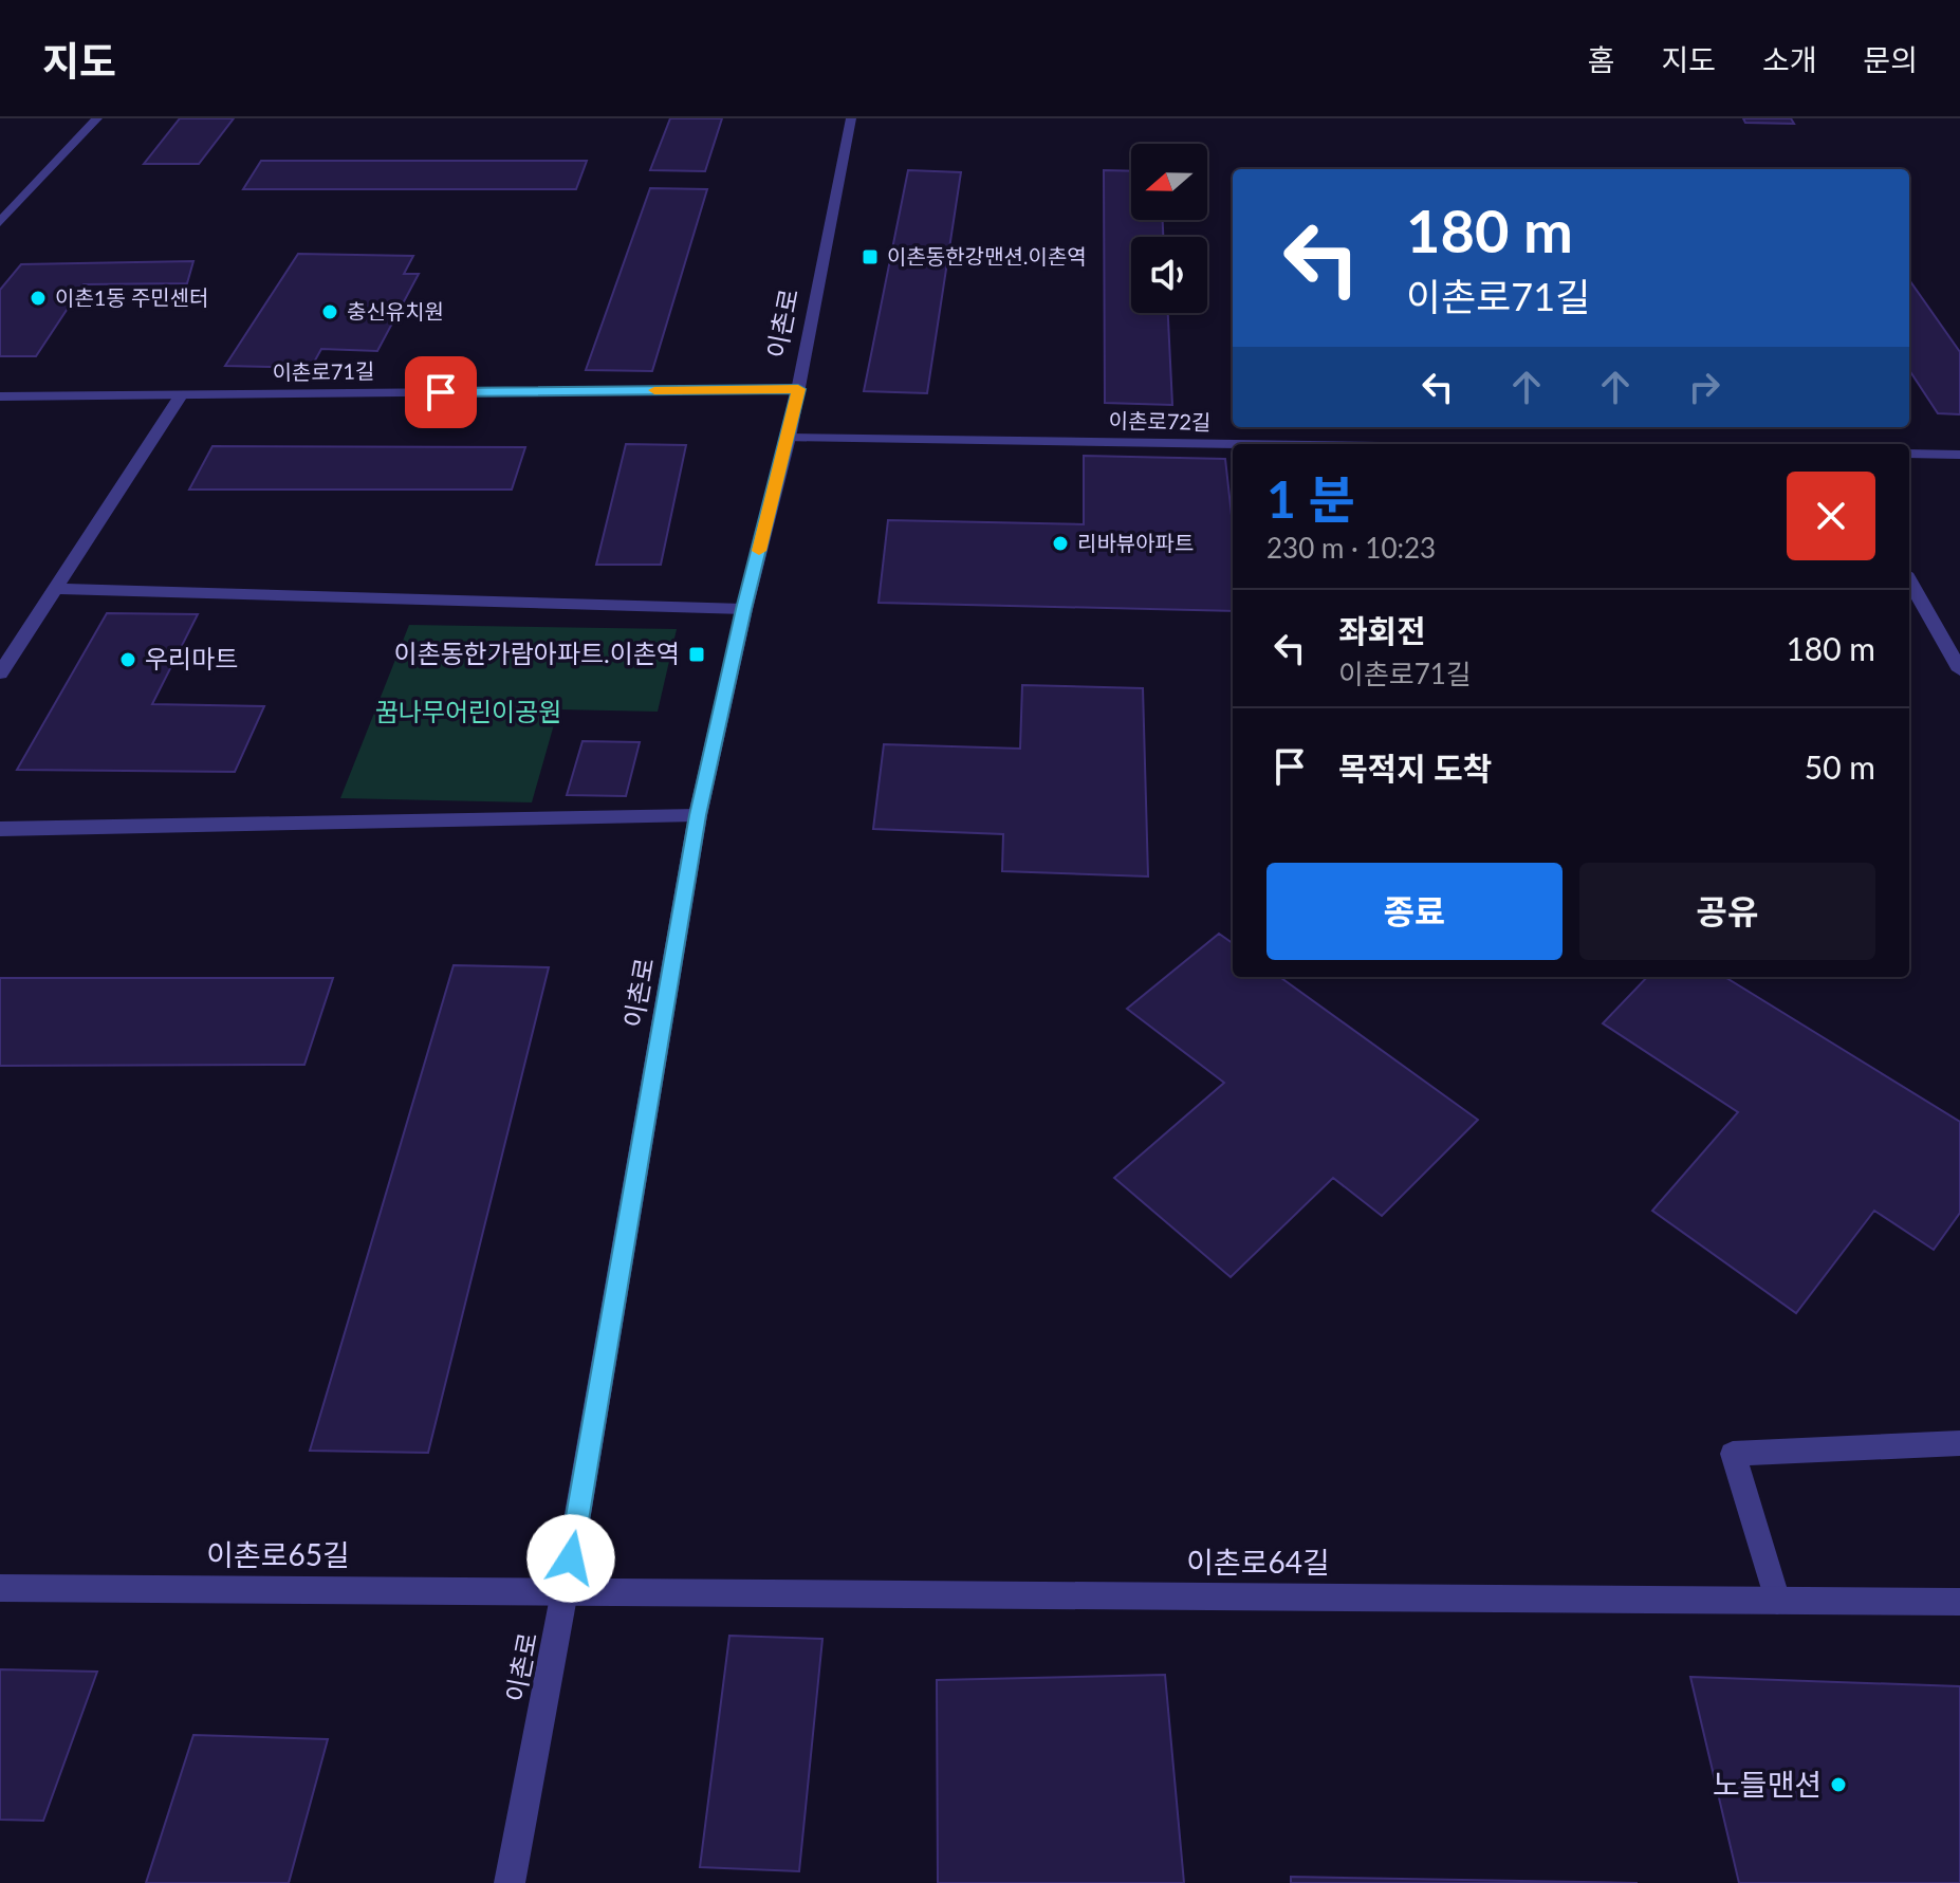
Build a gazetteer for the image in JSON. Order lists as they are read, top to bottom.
{
  "streets": {
    "street": [
      "이촌로",
      "이촌로71길",
      "이촌로72길",
      "이촌로65길",
      "이촌로64길"
    ]
  },
  "crossings": [
    ["이촌로", "이촌로71길"],
    ["이촌로", "이촌로72길"],
    ["이촌로", "이촌로65길"],
    ["이촌로", "이촌로64길"],
    ["이촌로65길", "이촌로64길"]
  ],
  "parks": ["꿈나무어린이공원"],
  "places": {
    "transit": ["이촌동한강맨션.이촌역", "이촌동한가람아파트.이촌역"],
    "other": [
      "이촌1동 주민센터",
      "충신유치원",
      "리바뷰아파트",
      "우리마트",
      "노들맨션"
    ]
  },
  "north": "left",
  "page": {
    "header": "지도",
    "nav": [
      "홈",
      "지도",
      "소개",
      "문의"
    ],
    "turn": ["180 m", "이촌로71길"],
    "heading": ["1 분", "230 m · 10:23"],
    "list": [
      {
        "name": "좌회전",
        "note": "이촌로71길",
        "value": "180 m"
      },
      {
        "name": "목적지 도착",
        "value": "50 m"
      }
    ],
    "buttons": ["종료", "공유"]
  }
}
